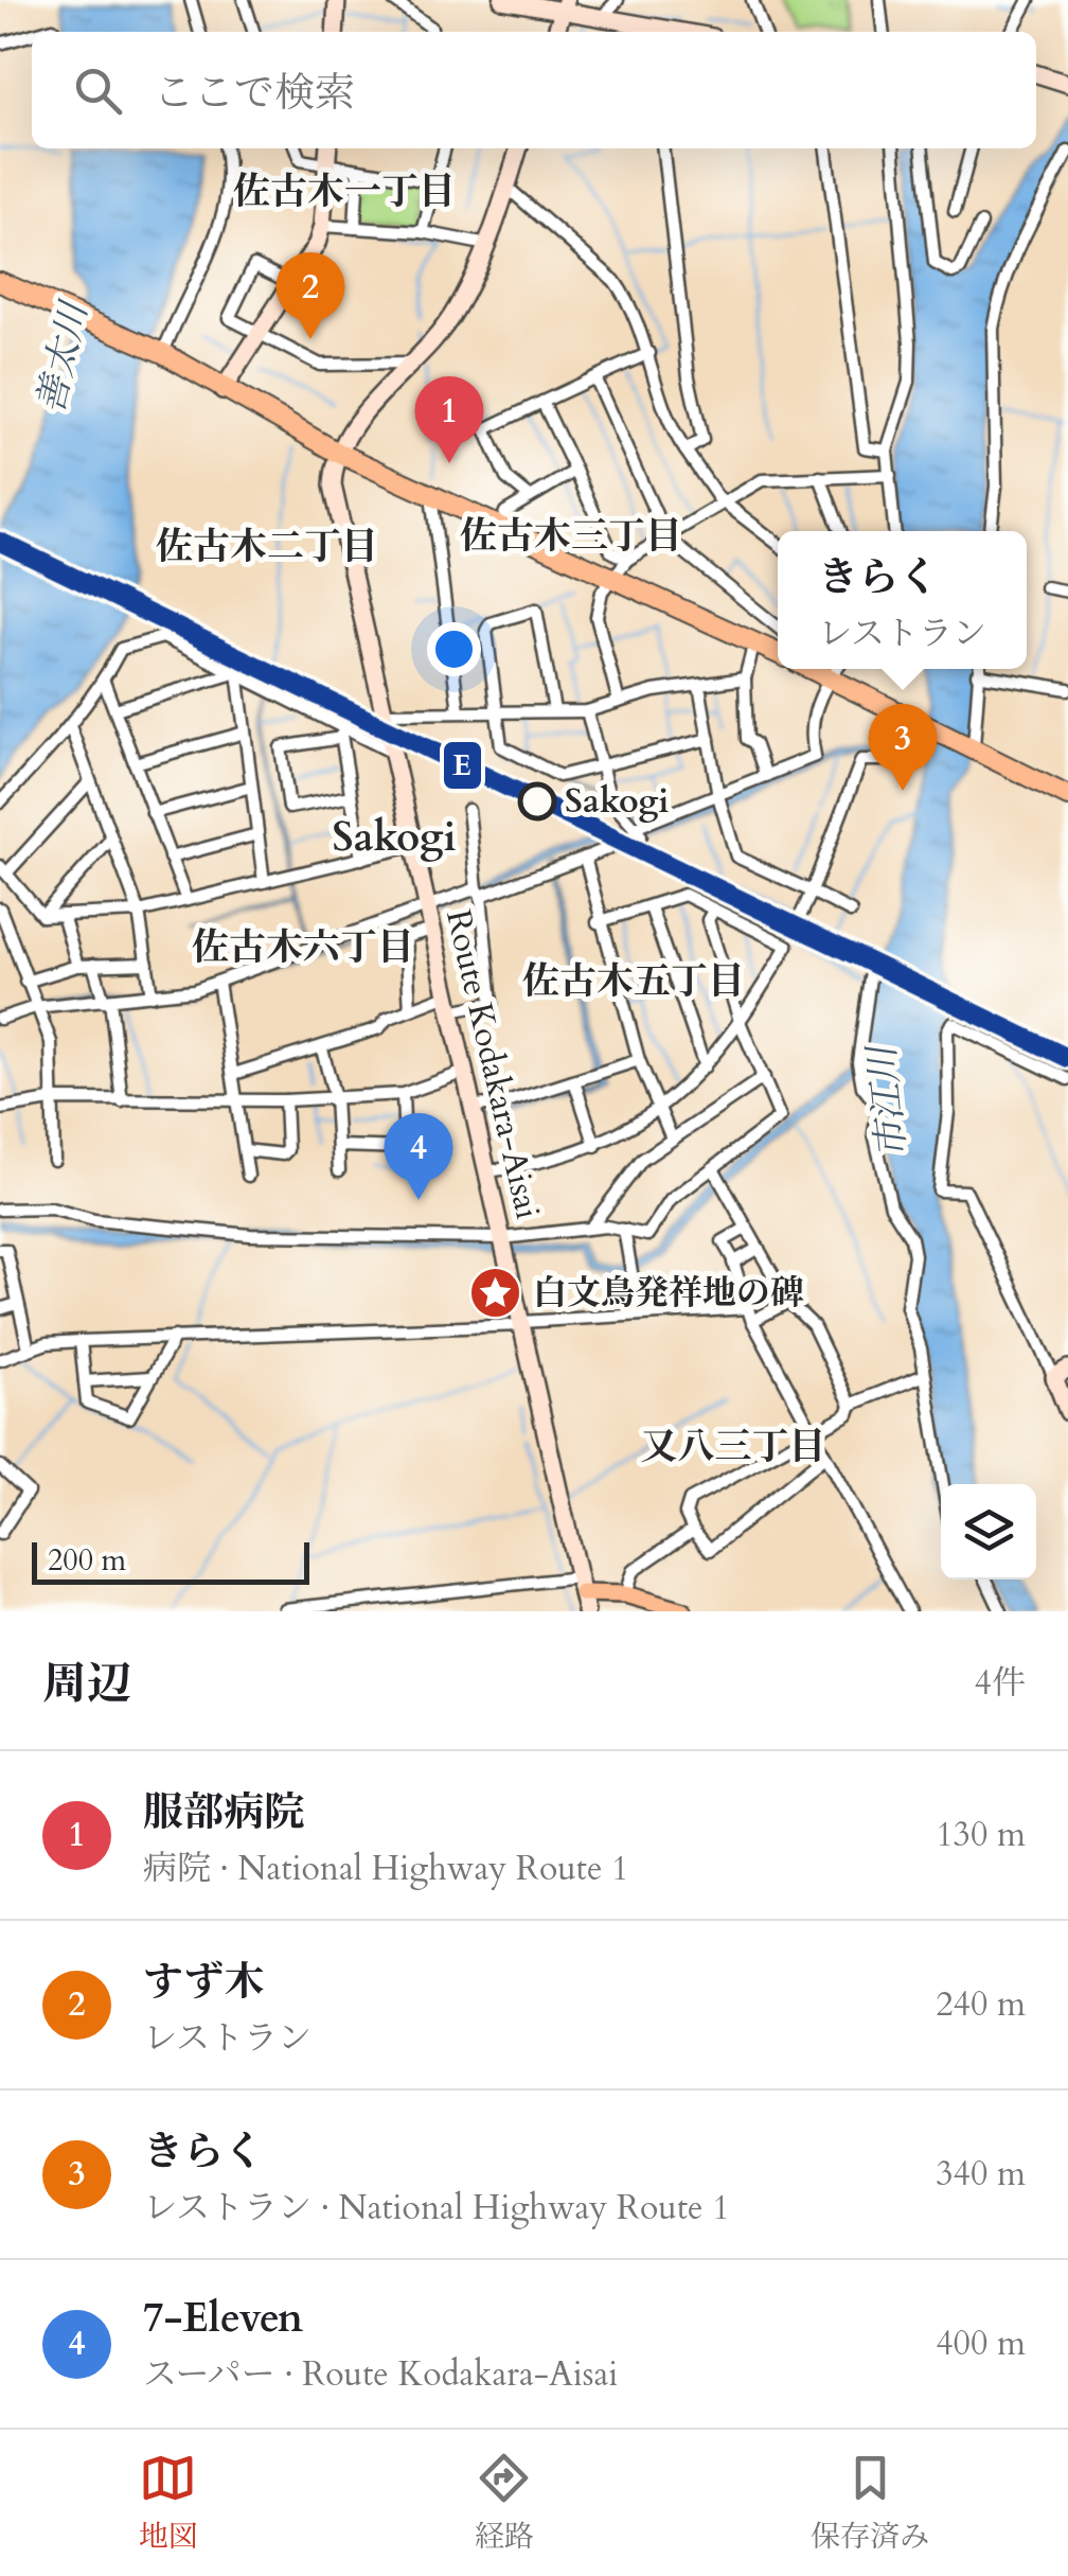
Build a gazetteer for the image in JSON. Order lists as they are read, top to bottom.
{
  "streets": {
    "main road": ["Route Kodakara-Aisai"]
  },
  "districts": [
    "佐古木一丁目",
    "佐古木三丁目",
    "佐古木二丁目",
    "Sakogi",
    "佐古木六丁目",
    "佐古木五丁目",
    "又八三丁目"
  ],
  "water": ["善太川", "市江川"],
  "places": {
    "other": ["Sakogi"],
    "place": ["白文鳥発祥地の碑"]
  },
  "lines": ["transit line E"],
  "scale_bar": "200 m",
  "page": {
    "search": "ここで検索",
    "pins": [
      "2",
      "1",
      "3",
      "4"
    ],
    "popup": ["きらく", "レストラン"],
    "scale": "200 m",
    "heading": ["周辺", "4件"],
    "list": [
      {
        "mark": "1",
        "name": "服部病院",
        "note": "病院 · National Highway Route 1",
        "value": "130 m"
      },
      {
        "mark": "2",
        "name": "すず木",
        "note": "レストラン",
        "value": "240 m"
      },
      {
        "mark": "3",
        "name": "きらく",
        "note": "レストラン · National Highway Route 1",
        "value": "340 m"
      },
      {
        "mark": "4",
        "name": "7-Eleven",
        "note": "スーパー · Route Kodakara-Aisai",
        "value": "400 m"
      }
    ],
    "nav": ["地図", "経路", "保存済み"]
  }
}
